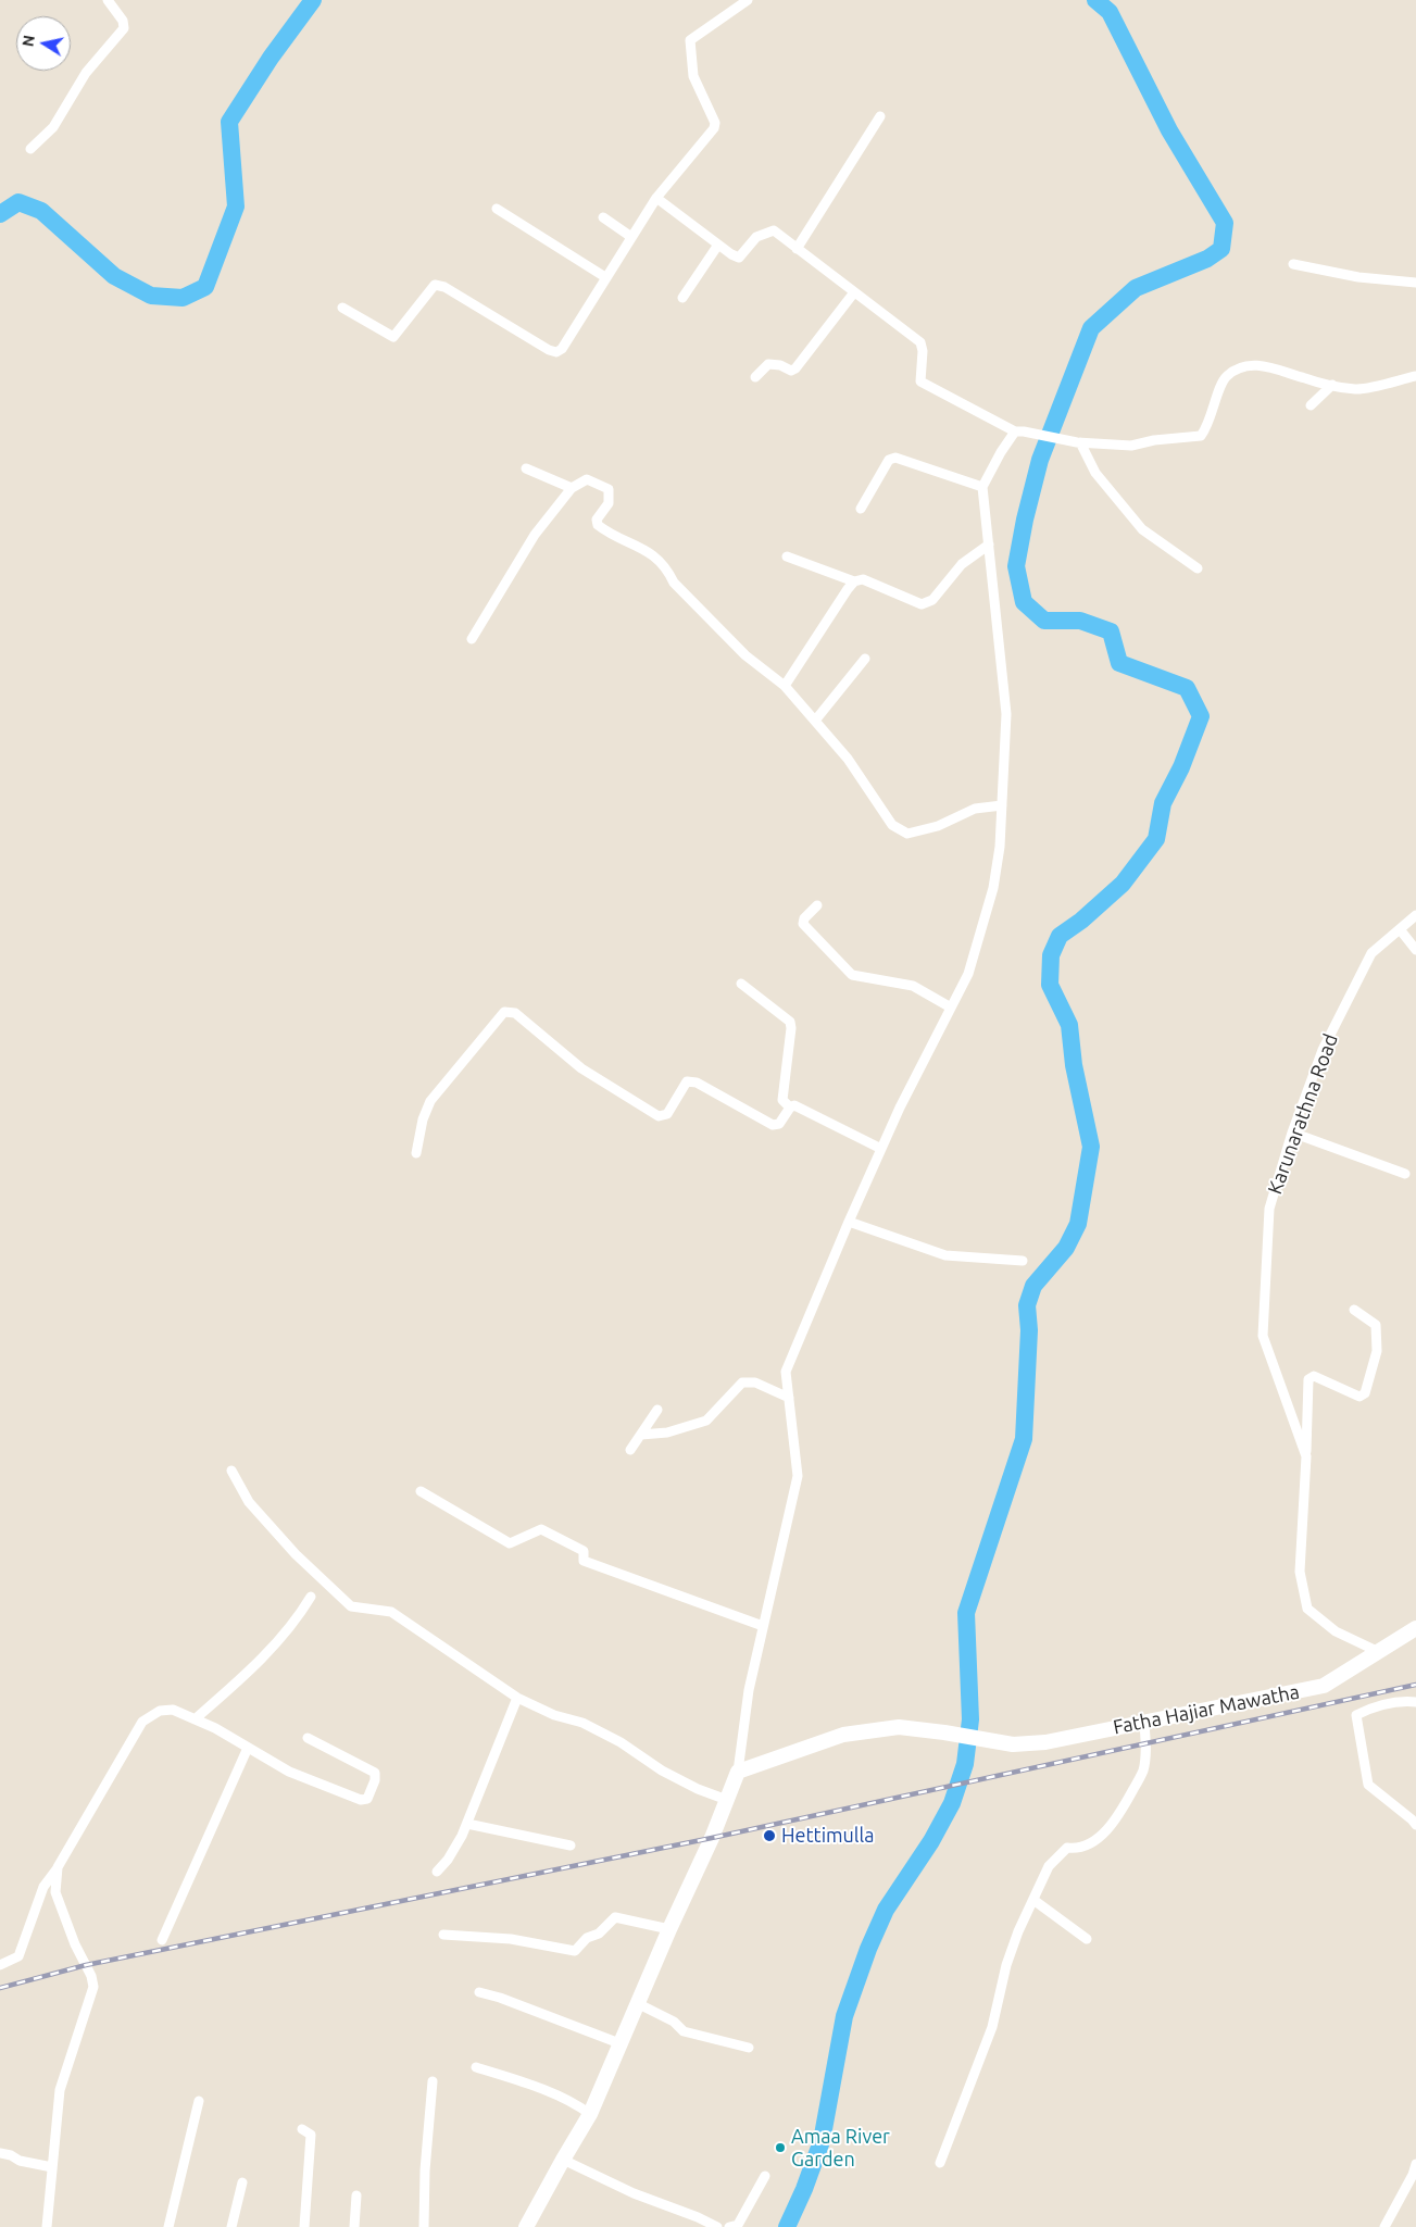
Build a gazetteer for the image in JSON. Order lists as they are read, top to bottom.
{
  "streets": {
    "main road": ["Fatha Hajiar Mawatha"],
    "street": ["Karunarathna Road"]
  },
  "crossings": [
    ["Karunarathna Road", "Fatha Hajiar Mawatha"]
  ],
  "places": ["Hettimulla", "Amaa River Garden"],
  "north": "left"
}
